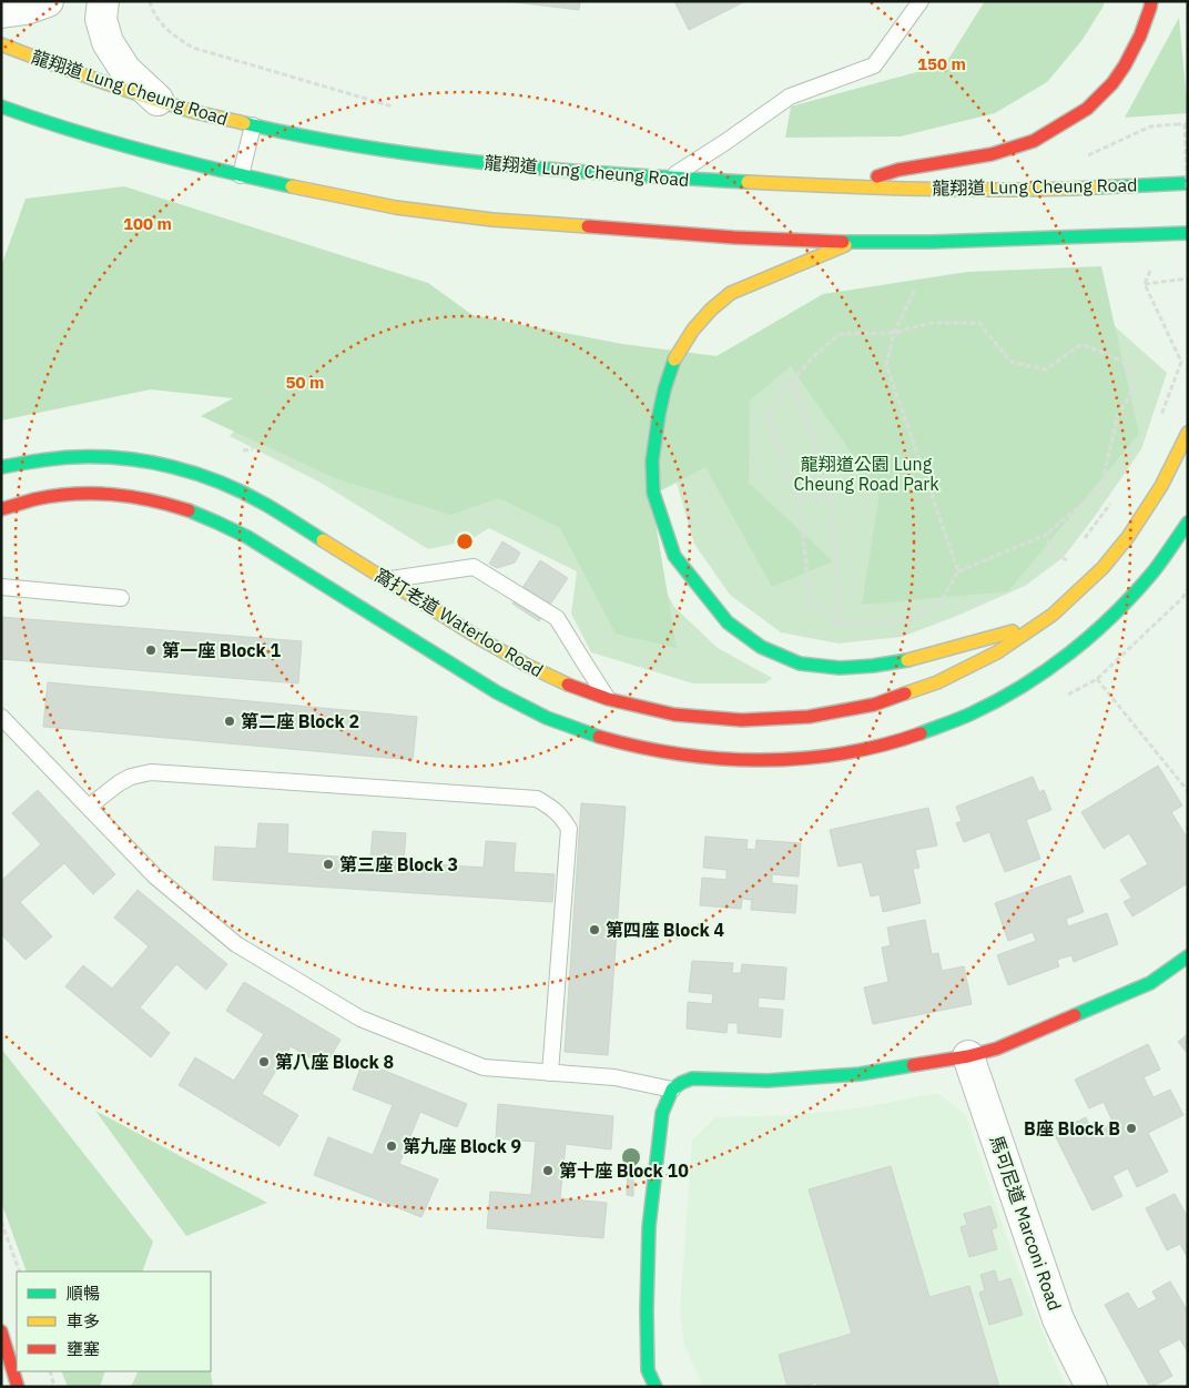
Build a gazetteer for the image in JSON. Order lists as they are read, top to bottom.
{
  "streets": {
    "main road": ["龍翔道 Lung Cheung Road", "窩打老道 Waterloo Road"],
    "street": ["馬可尼道 Marconi Road"]
  },
  "parks": ["龍翔道公園 Lung Cheung Road Park"],
  "places": [
    "第一座 Block 1",
    "第二座 Block 2",
    "第三座 Block 3",
    "第四座 Block 4",
    "第八座 Block 8",
    "B座 Block B",
    "第九座 Block 9",
    "第十座 Block 10"
  ],
  "legend": ["順暢", "車多", "壅塞"],
  "rings": ["150 m", "100 m", "50 m"]
}
